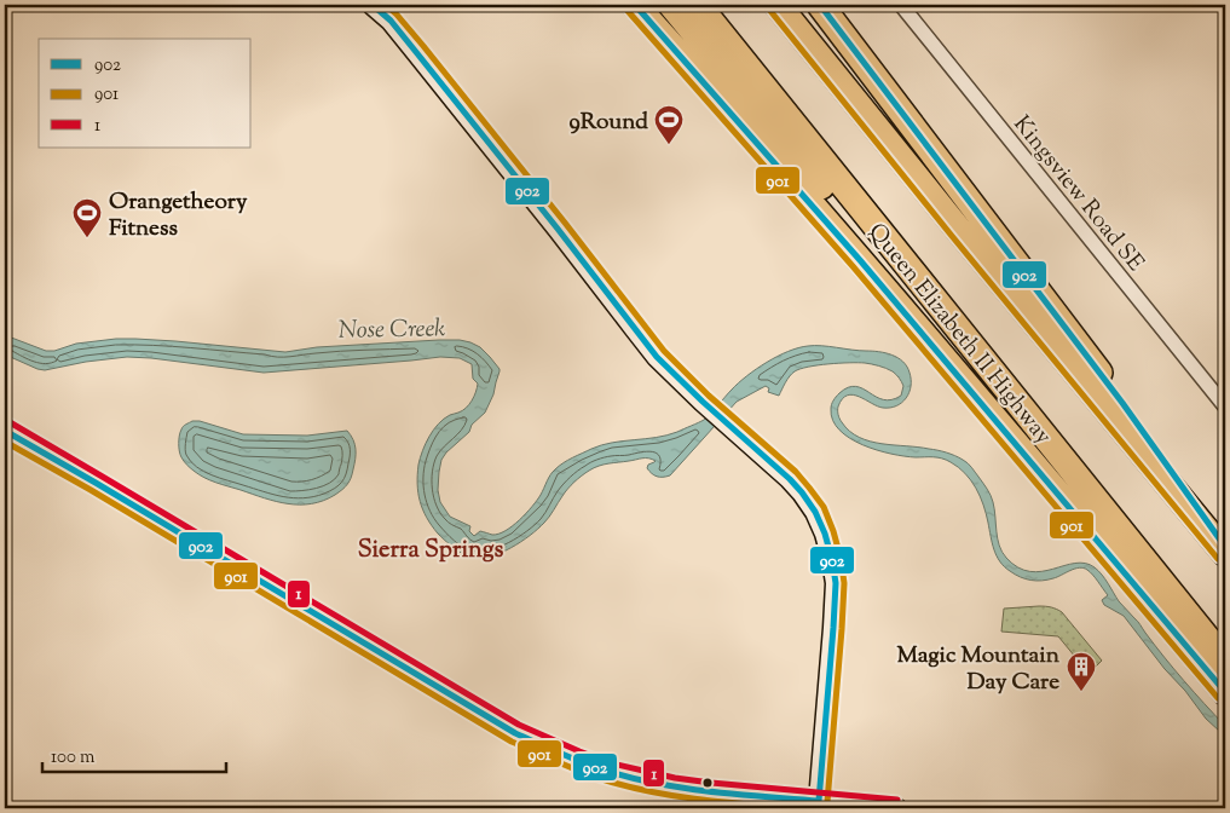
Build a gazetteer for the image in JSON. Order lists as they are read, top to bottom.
{
  "streets": {
    "highway": ["Queen Elizabeth II Highway"],
    "street": ["Kingsview Road SE"]
  },
  "districts": ["Sierra Springs"],
  "water": ["Nose Creek"],
  "places": {
    "sports": ["9Round", "Orangetheory Fitness"],
    "building": ["Magic Mountain Day Care"]
  },
  "lines": ["transit line 902", "transit line 901", "transit line 1"],
  "legend": ["902", "901", "1"],
  "scale_bar": "100 m"
}
